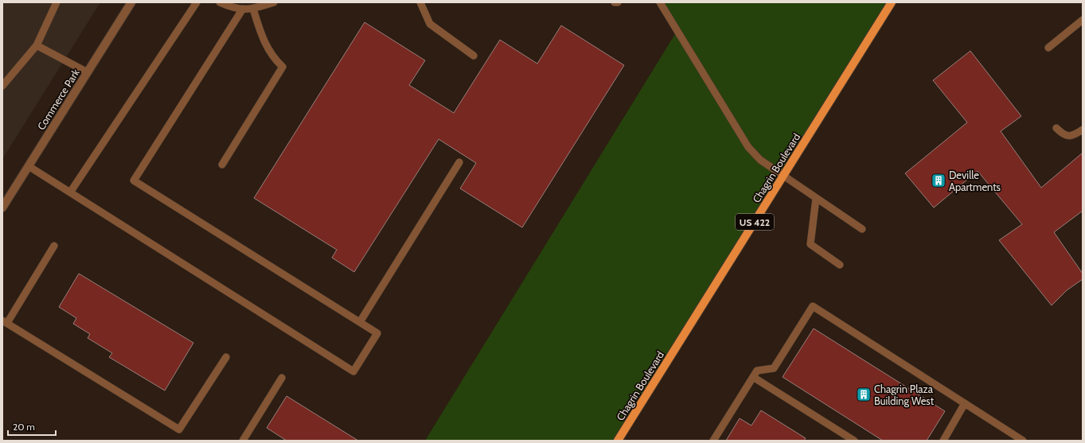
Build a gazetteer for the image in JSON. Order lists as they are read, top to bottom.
{
  "streets": {
    "main road": ["Chagrin Boulevard", "US 422"],
    "street": ["Commerce Park"]
  },
  "places": {
    "building": ["Deville Apartments", "Chagrin Plaza Building West"]
  },
  "scale_bar": "20 m"
}
